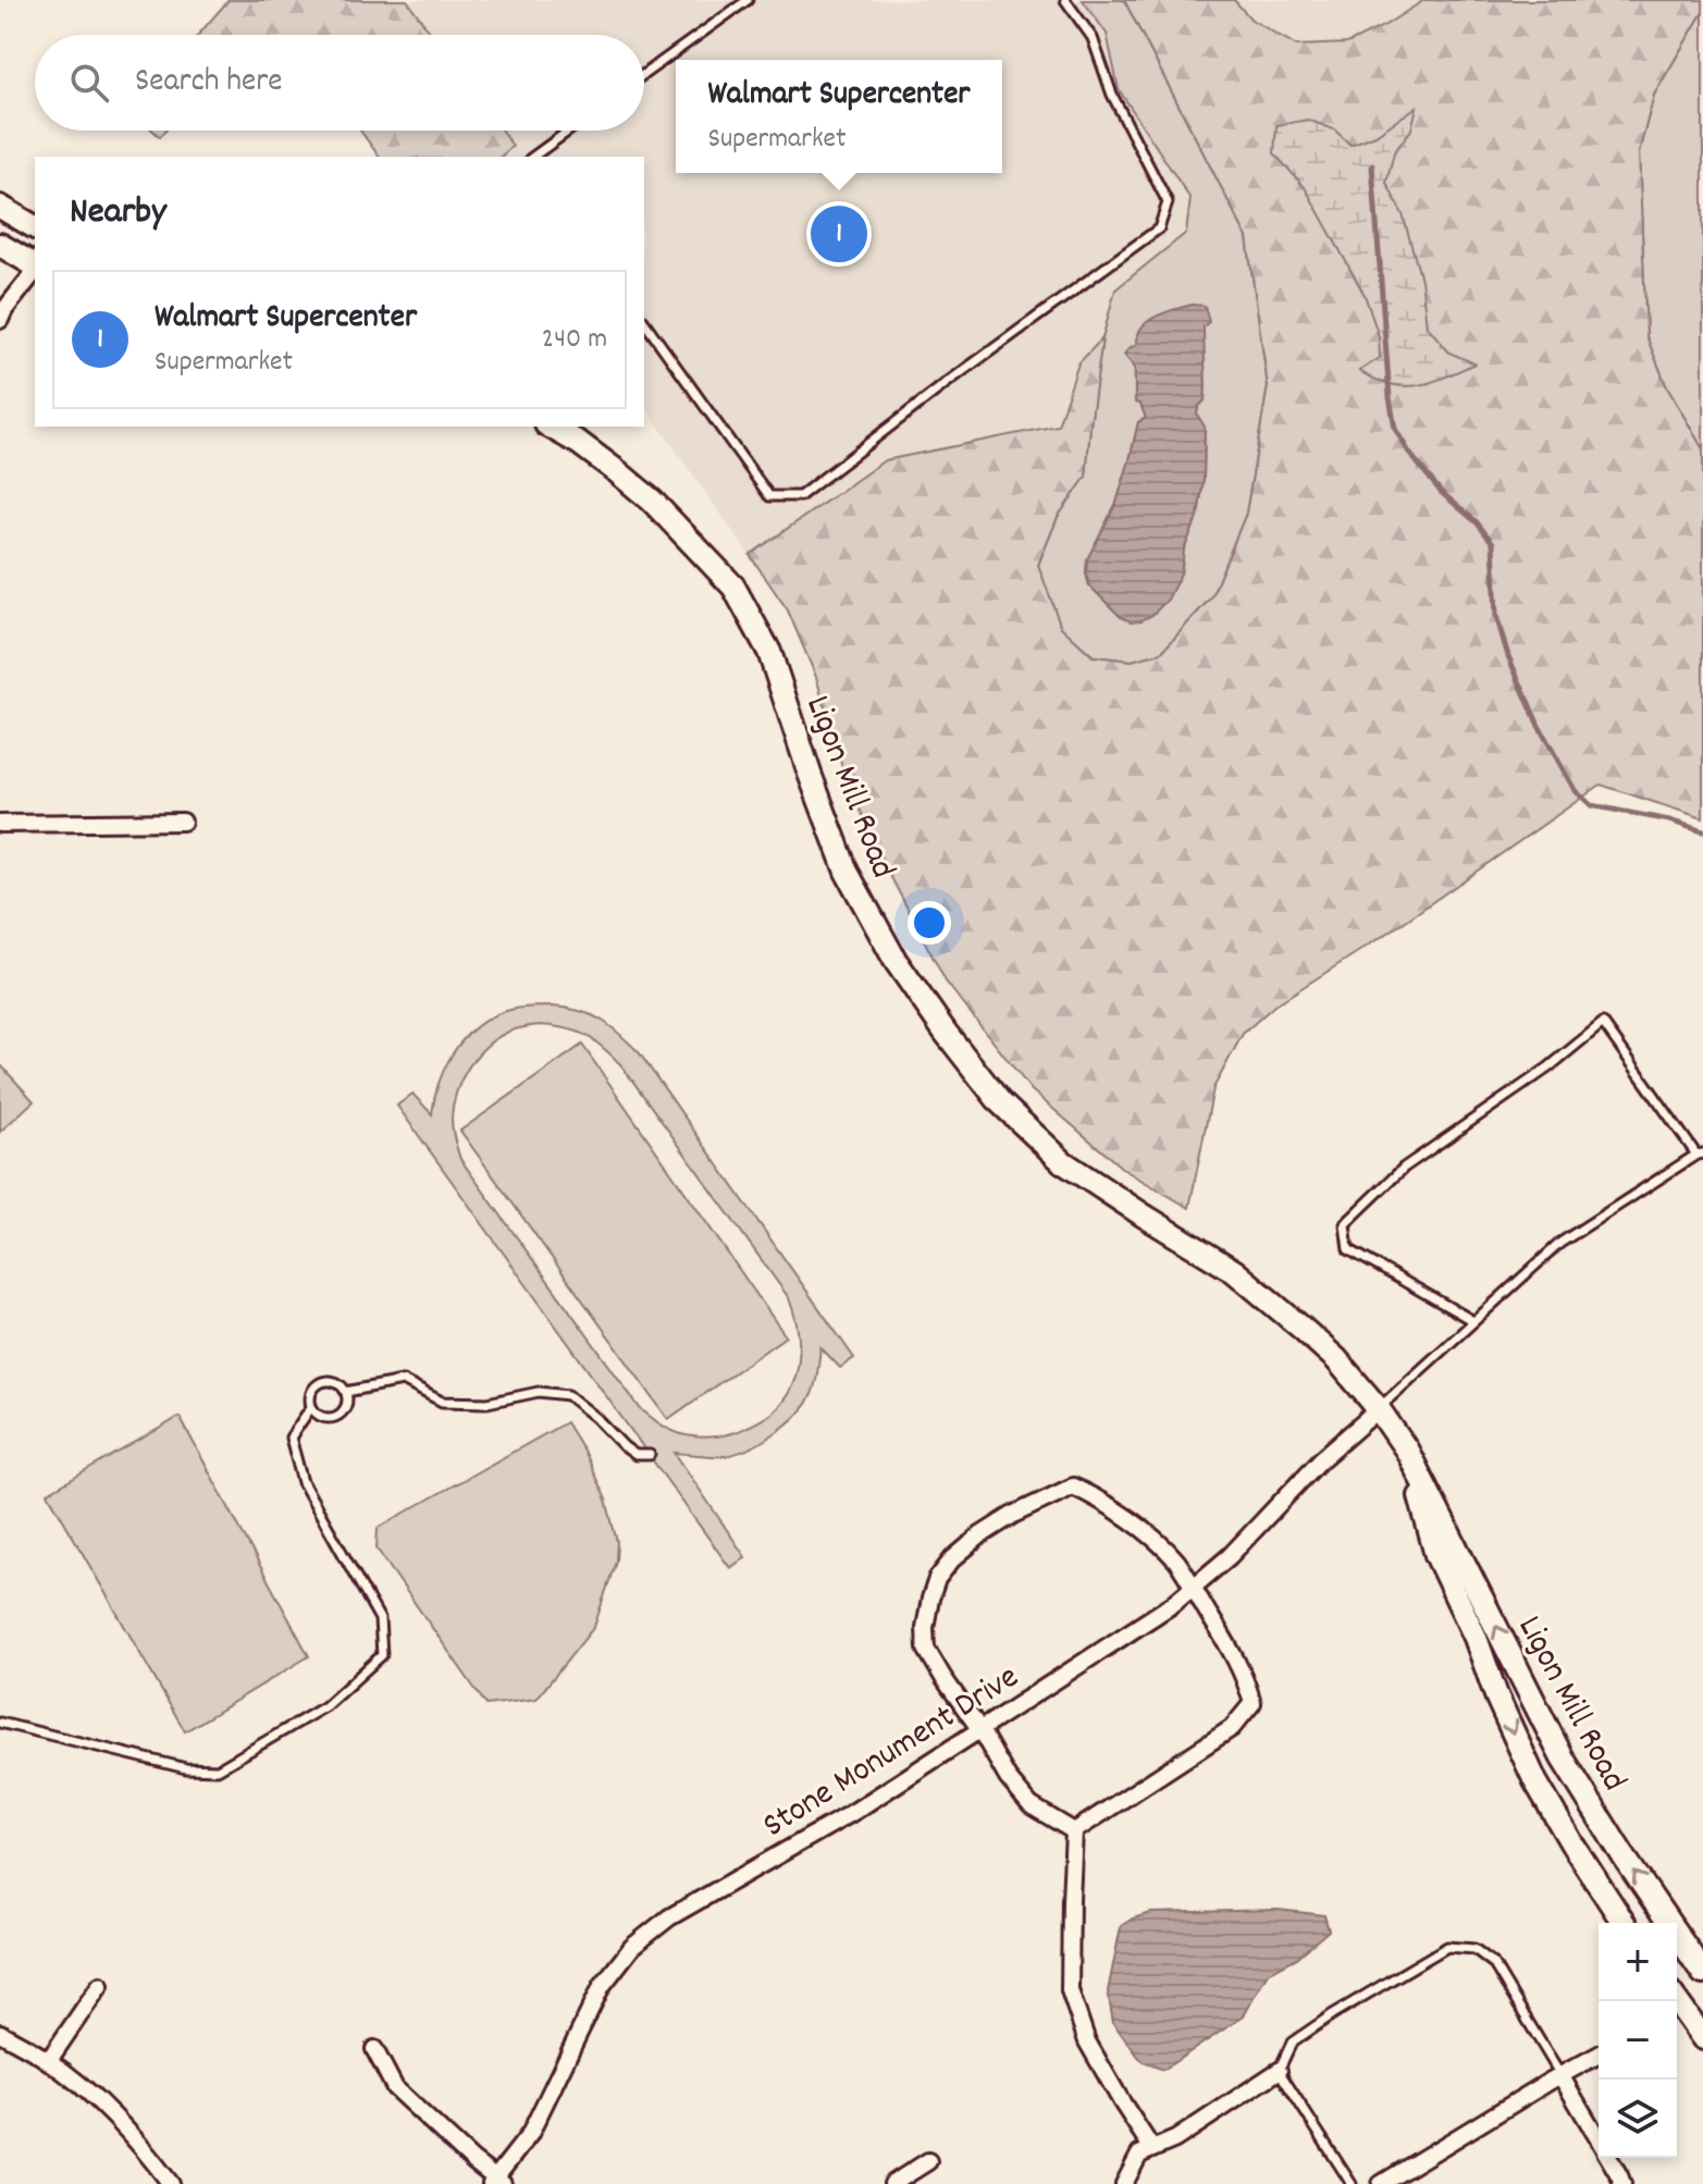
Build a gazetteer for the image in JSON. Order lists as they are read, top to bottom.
{
  "streets": {
    "main road": ["Ligon Mill Road"],
    "street": ["Stone Monument Drive"]
  },
  "crossings": [
    ["Ligon Mill Road", "Stone Monument Drive"]
  ],
  "page": {
    "search": "Search here",
    "popup": ["Walmart Supercenter", "Supermarket"],
    "heading": "Nearby",
    "pins": "1",
    "list": [
      {
        "mark": "1",
        "name": "Walmart Supercenter",
        "note": "Supermarket",
        "value": "240 m"
      }
    ],
    "map_buttons": ["+", "−"]
  }
}
